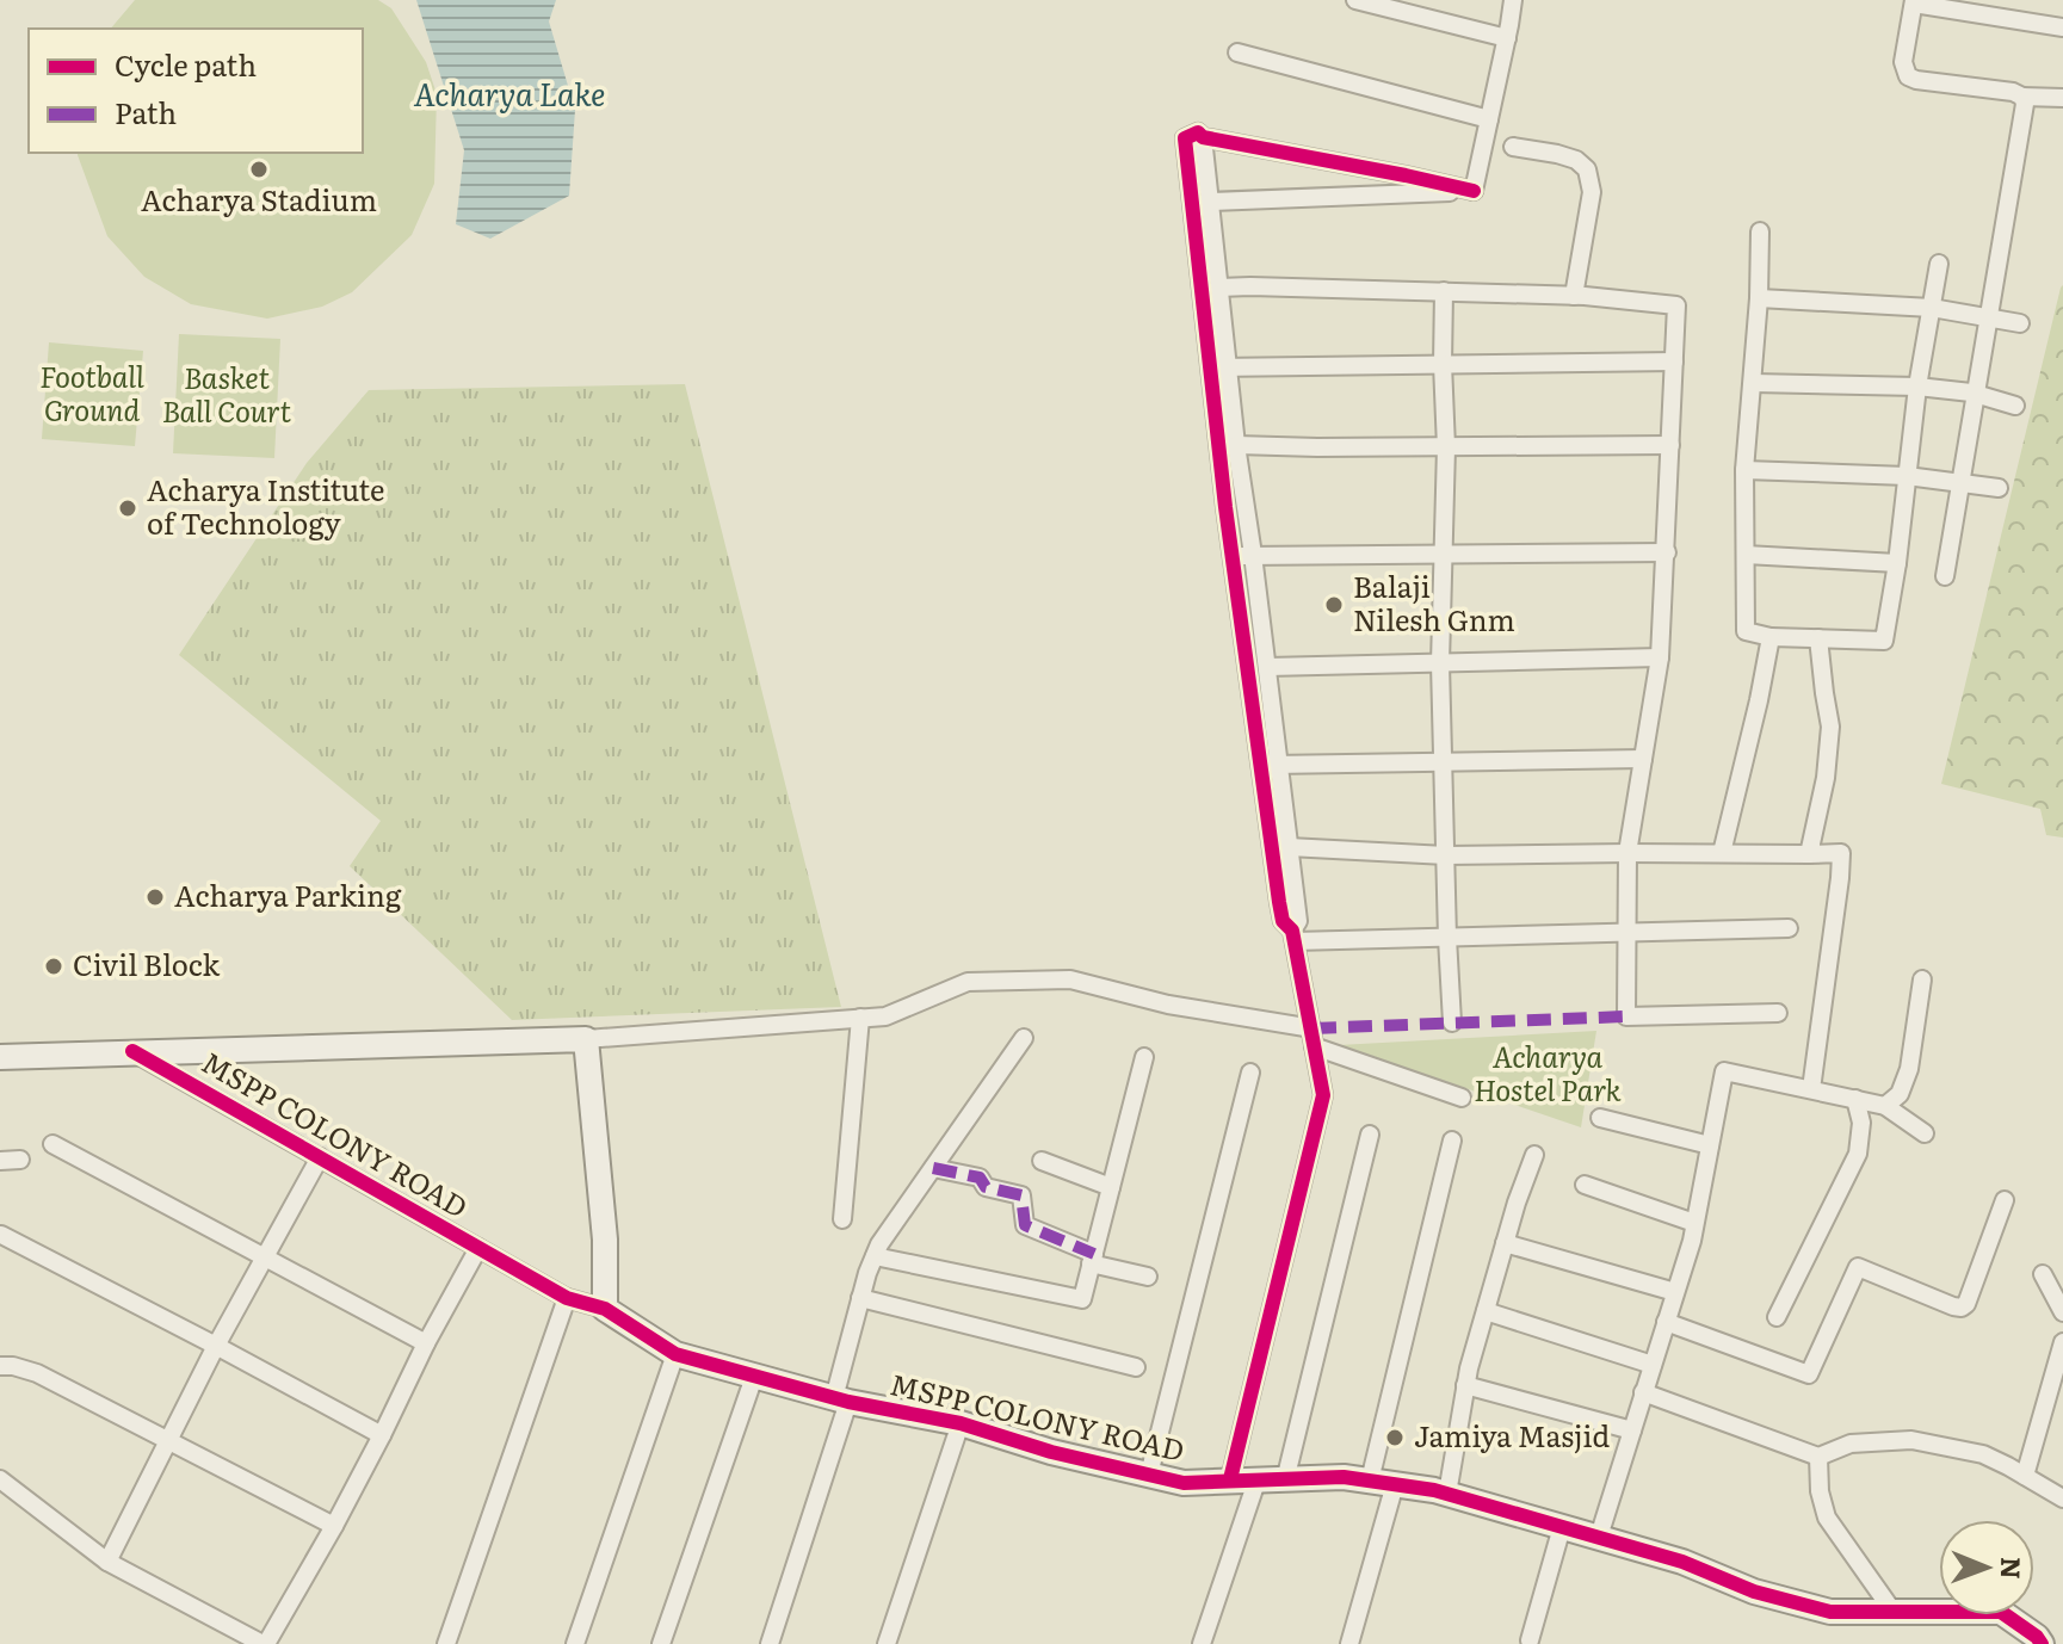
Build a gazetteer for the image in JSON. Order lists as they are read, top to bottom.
{
  "streets": {
    "street": ["MSPP COLONY ROAD"]
  },
  "water": ["Acharya Lake"],
  "parks": ["Football Ground", "Basket Ball Court", "Acharya Hostel Park"],
  "places": [
    "Acharya Stadium",
    "Acharya Institute of Technology",
    "Balaji Nilesh Gnm",
    "Acharya Parking",
    "Civil Block",
    "Jamiya Masjid"
  ],
  "legend": ["Cycle path", "Path"],
  "north": "right"
}
